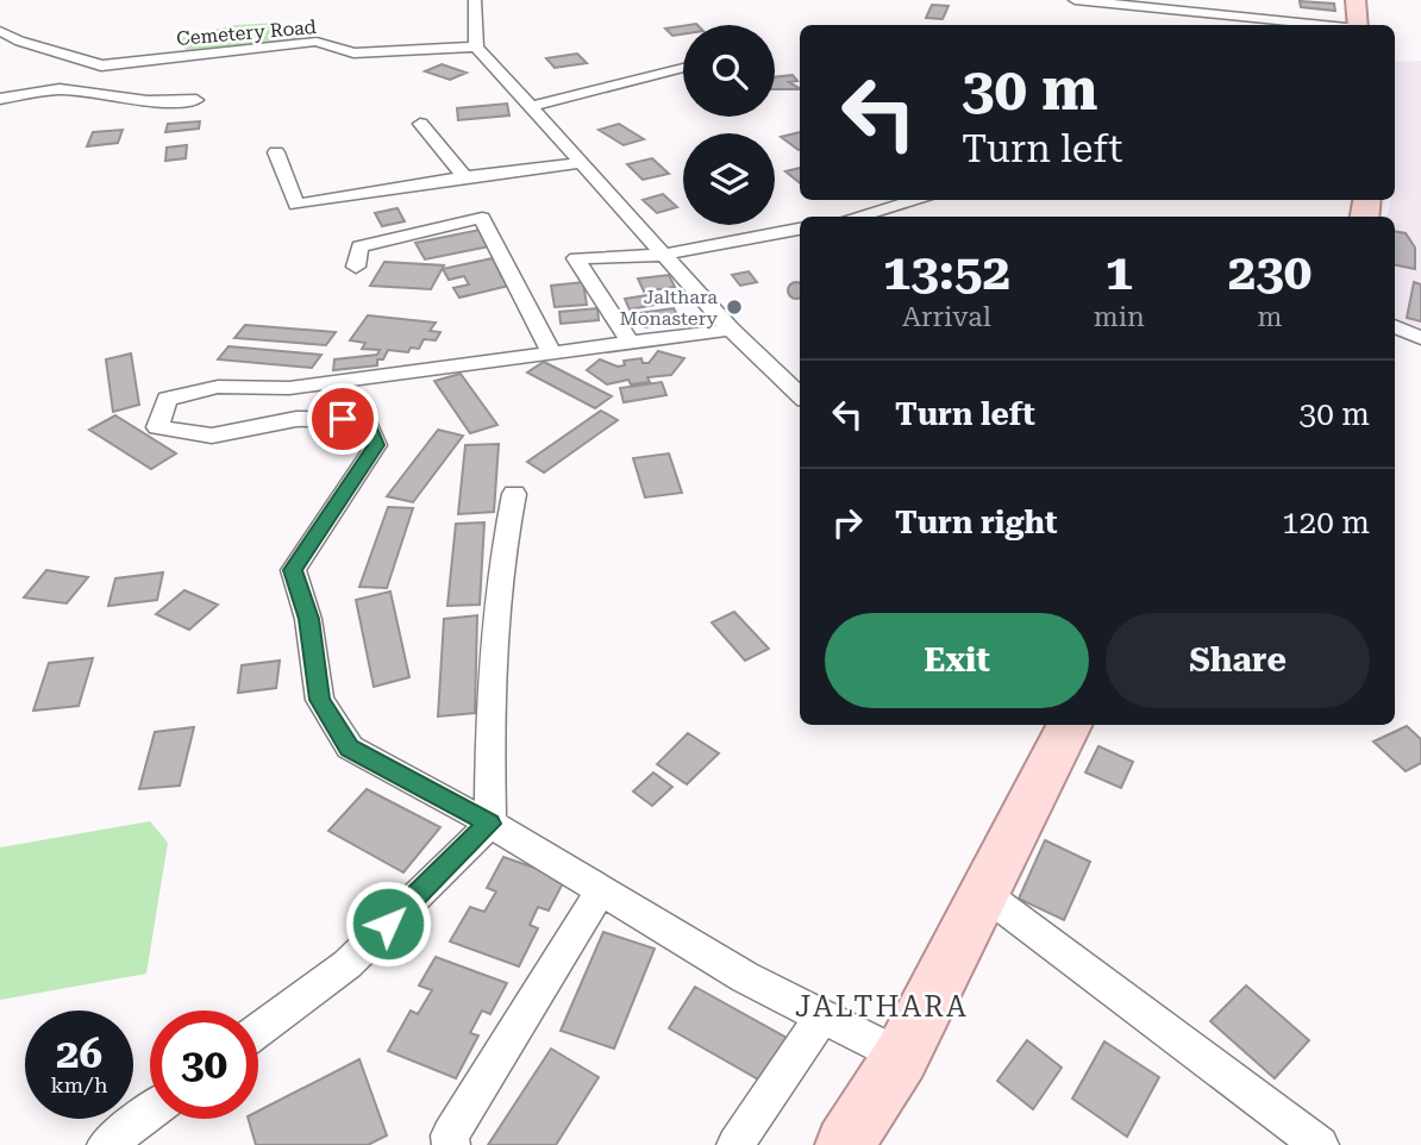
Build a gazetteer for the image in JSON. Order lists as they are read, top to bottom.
{
  "streets": {
    "street": ["Cemetery Road"]
  },
  "districts": ["JALTHARA"],
  "places": ["Jalthara Monastery"],
  "page": {
    "turn": ["30 m", "Turn left"],
    "eta": [
      "13:52",
      "Arrival",
      "1",
      "min",
      "230",
      "m"
    ],
    "list": [
      {
        "name": "Turn left",
        "value": "30 m"
      },
      {
        "name": "Turn right",
        "value": "120 m"
      }
    ],
    "buttons": ["Exit", "Share"],
    "speed": "26 km/h",
    "limit": "30"
  }
}
